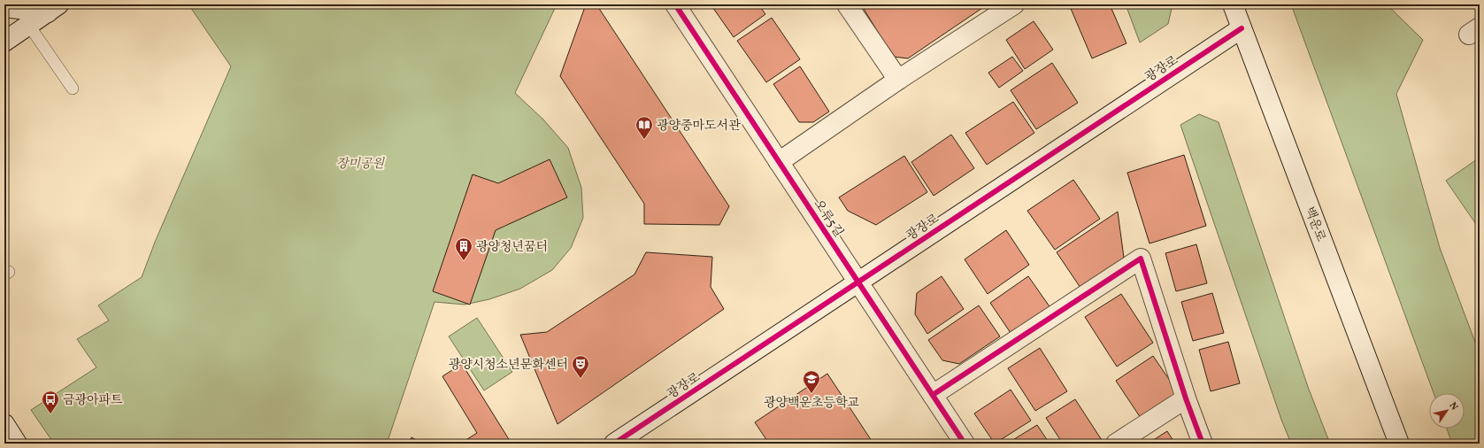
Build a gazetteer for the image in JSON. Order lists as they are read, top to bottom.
{
  "streets": {
    "street": ["광장로", "오류5길", "백운로"]
  },
  "crossings": [
    ["광장로", "오류5길"],
    ["광장로", "백운로"]
  ],
  "parks": ["장미공원"],
  "places": {
    "library": ["광양중마도서관"],
    "building": ["광양청년꿈터"],
    "theatre": ["광양시청소년문화센터"],
    "school or university": ["광양백운초등학교"],
    "bus stop": ["금광아파트"]
  },
  "north": "top right"
}
